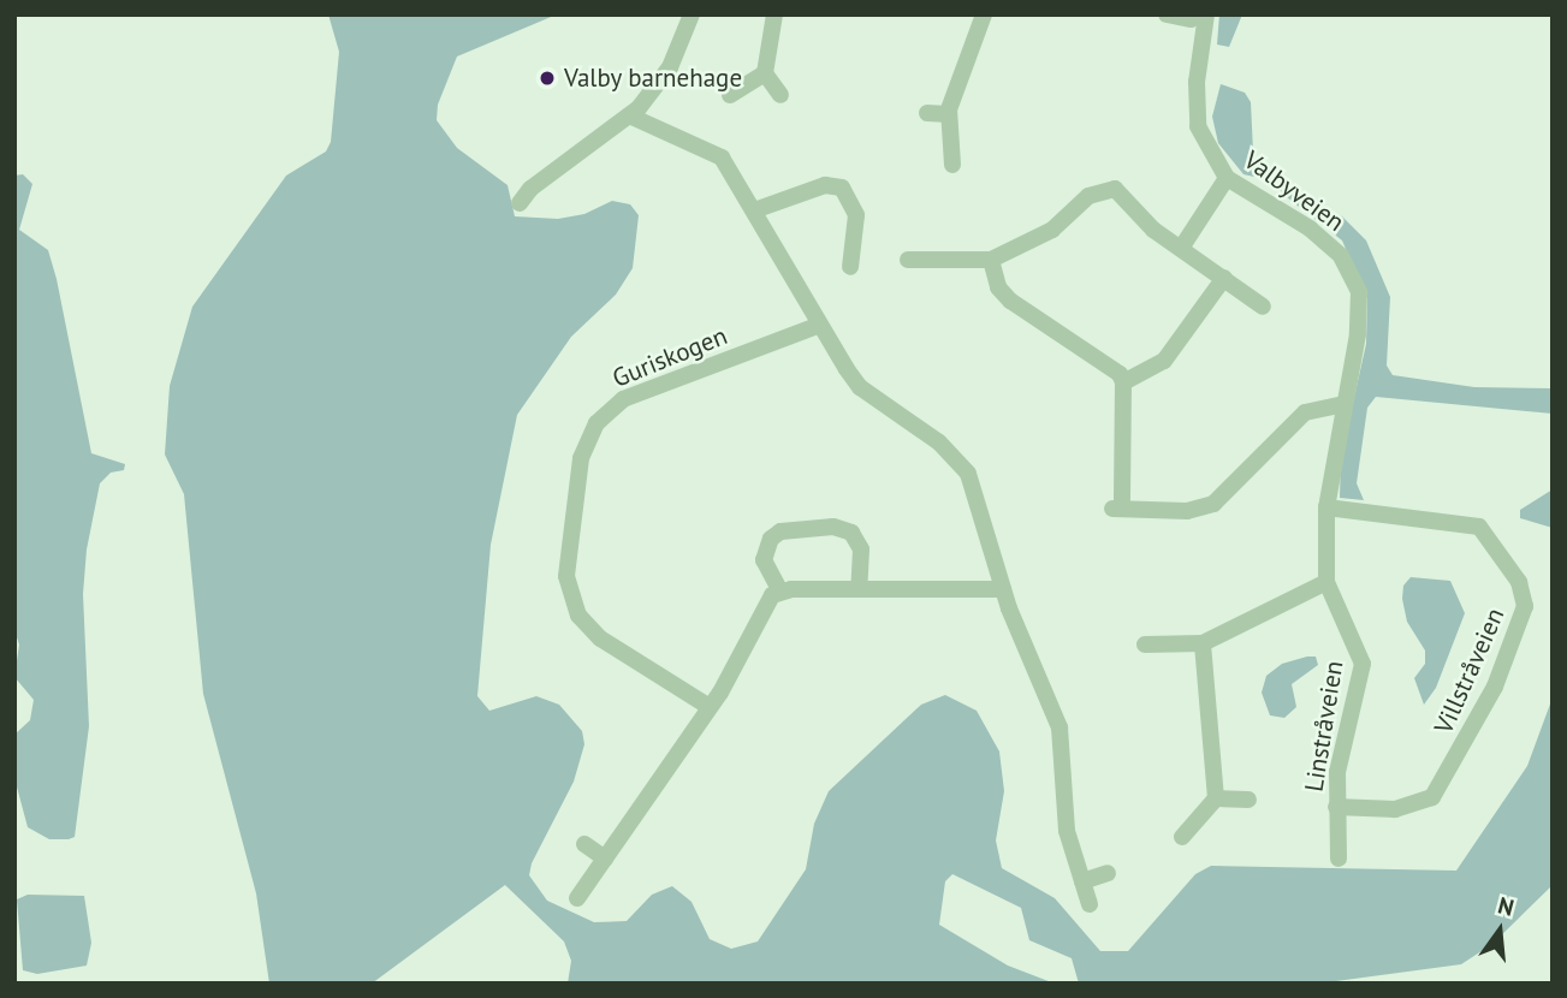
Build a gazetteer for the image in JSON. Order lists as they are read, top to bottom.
{
  "streets": {
    "street": [
      "Valbyveien",
      "Guriskogen",
      "Villstråveien",
      "Linstråveien"
    ]
  },
  "crossings": [
    ["Valbyveien", "Villstråveien"],
    ["Valbyveien", "Linstråveien"],
    ["Villstråveien", "Linstråveien"]
  ],
  "places": ["Valby barnehage"],
  "north": "top"
}
